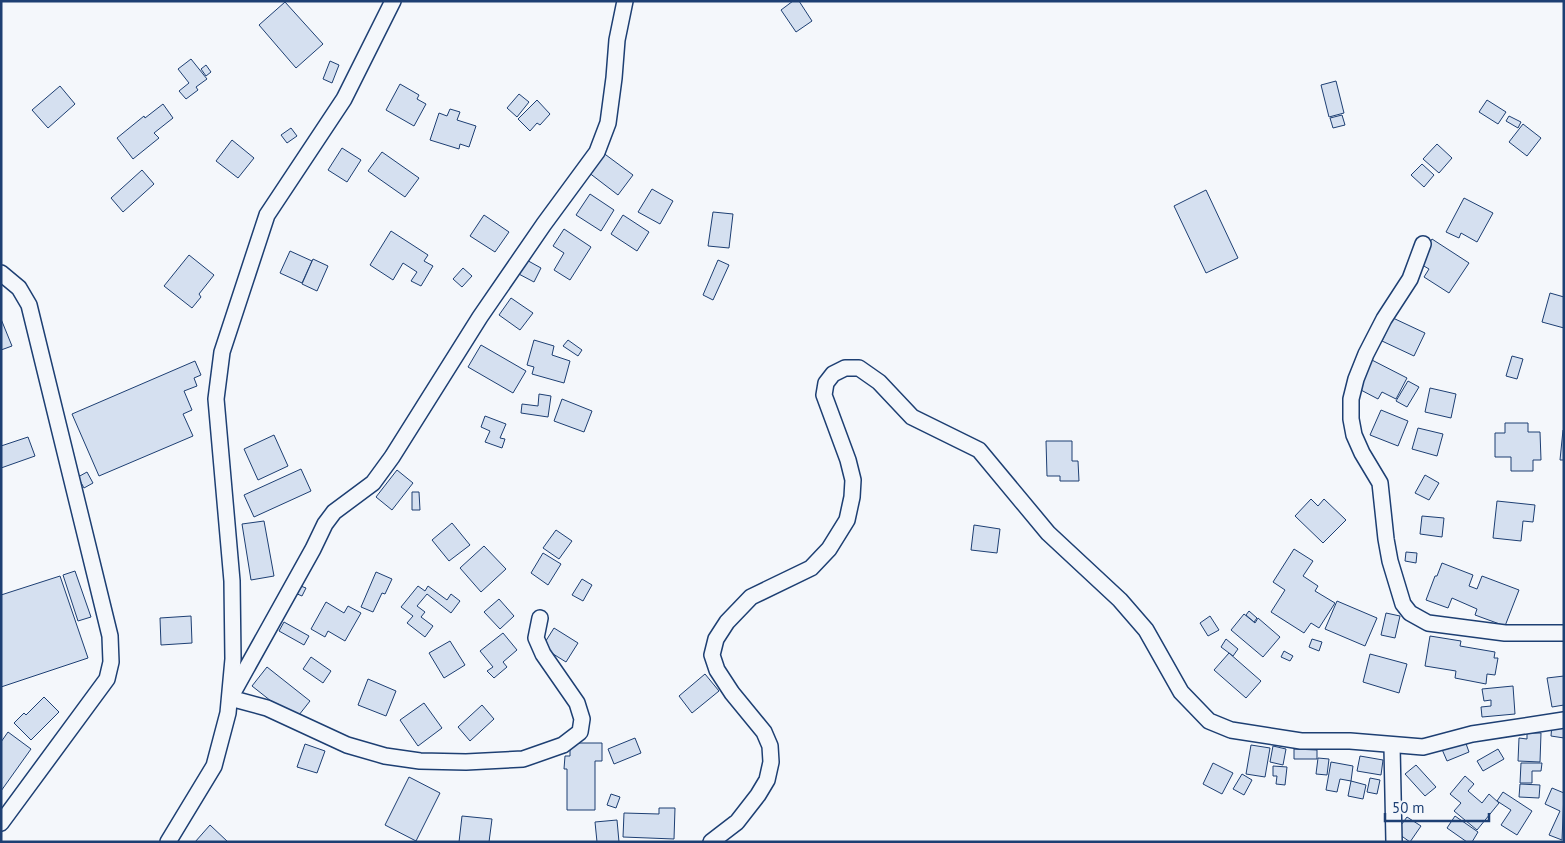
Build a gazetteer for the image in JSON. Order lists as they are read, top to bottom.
{
  "scale_bar": "50 m"
}
